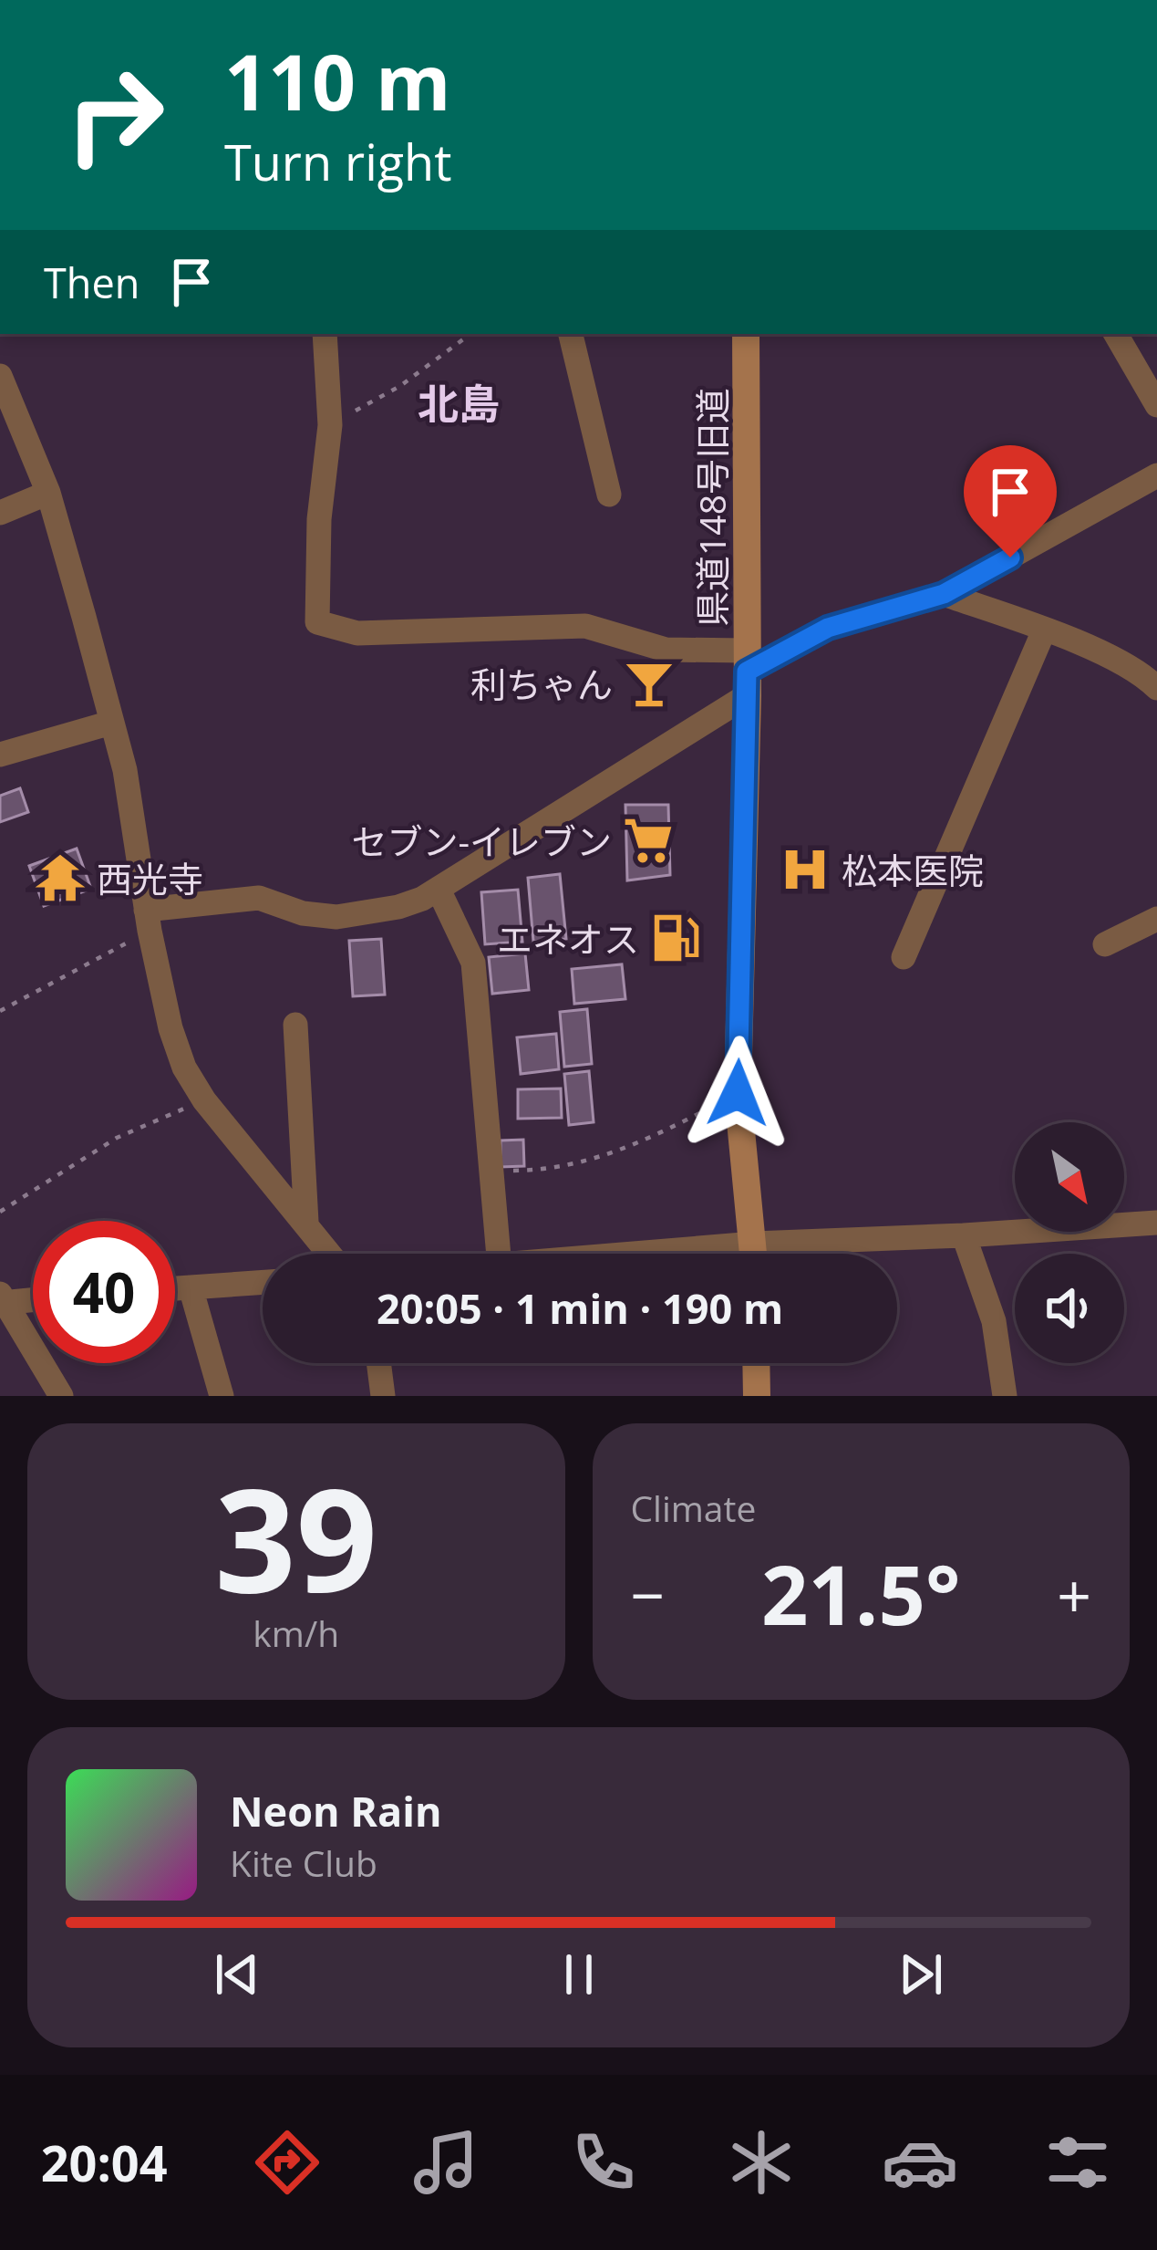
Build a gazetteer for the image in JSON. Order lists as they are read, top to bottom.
{
  "streets": {
    "street": ["県道148号旧道"]
  },
  "districts": ["北島"],
  "places": {
    "bar": ["利ちゃん"],
    "supermarket": ["セブン-イレブン"],
    "hospital": ["松本医院"],
    "temple": ["西光寺"],
    "fuel station": ["エネオス"]
  },
  "north": "bottom right",
  "page": {
    "turn": ["110 m", "Turn right"],
    "then": "Then",
    "limit": "40",
    "trip": "20:05 · 1 min · 190 m",
    "tile": [
      ["39", "km/h"],
      "Climate"
    ],
    "heat": ["−", "21.5°", "+"],
    "song": ["Neon Rain", "Kite Club"],
    "tabs": "20:04"
  }
}
